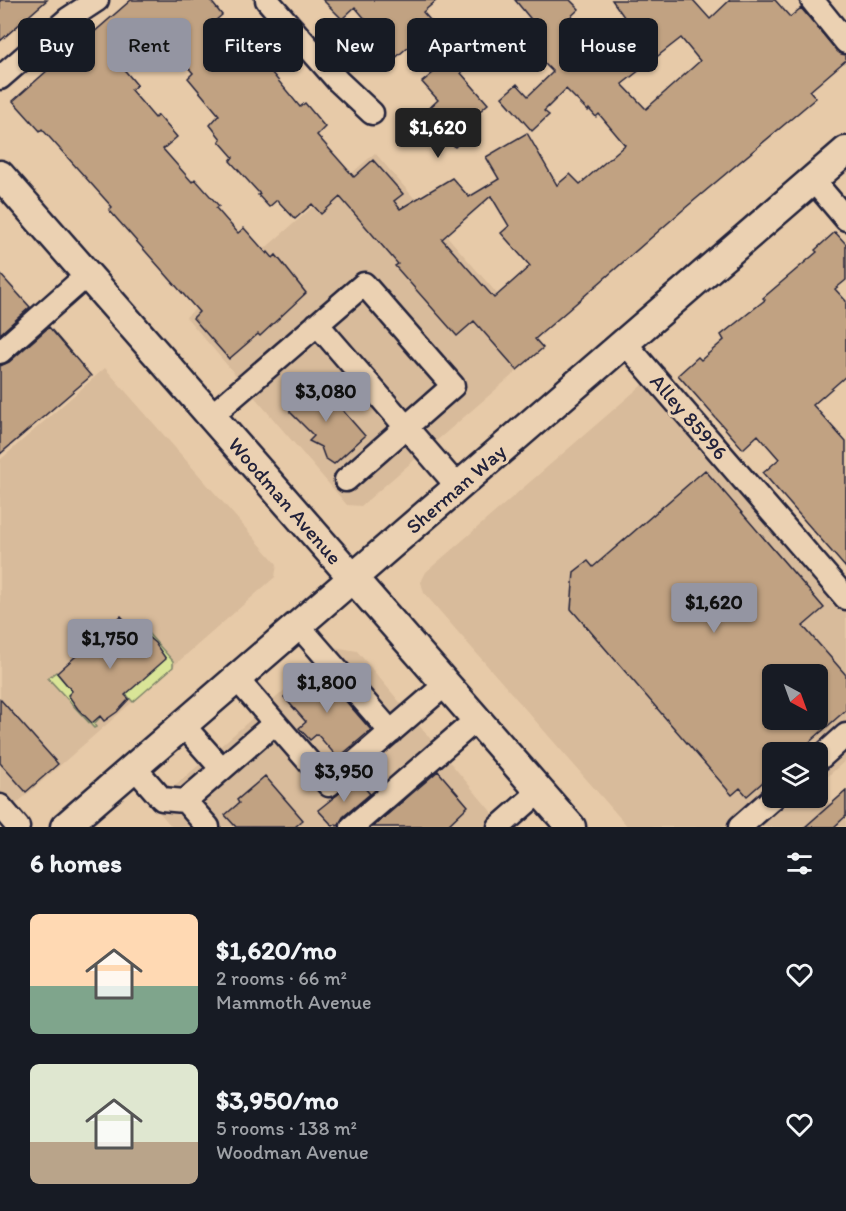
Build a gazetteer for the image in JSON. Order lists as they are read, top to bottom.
{
  "streets": {
    "main road": ["Sherman Way", "Woodman Avenue"],
    "street": ["Alley 85996"]
  },
  "crossings": [
    ["Alley 85996", "Sherman Way"],
    ["Sherman Way", "Woodman Avenue"]
  ],
  "north": "bottom right",
  "page": {
    "chip": [
      "Buy",
      "Rent",
      "Filters",
      "New",
      "Apartment",
      "House"
    ],
    "price": [
      "$1,620",
      "$3,080",
      "$1,620",
      "$1,750",
      "$1,800",
      "$3,950"
    ],
    "heading": "6 homes",
    "list": [
      {
        "name": "$1,620/mo",
        "note": "2 rooms · 66 m² · Mammoth Avenue"
      },
      {
        "name": "$3,950/mo",
        "note": "5 rooms · 138 m² · Woodman Avenue"
      }
    ]
  }
}
